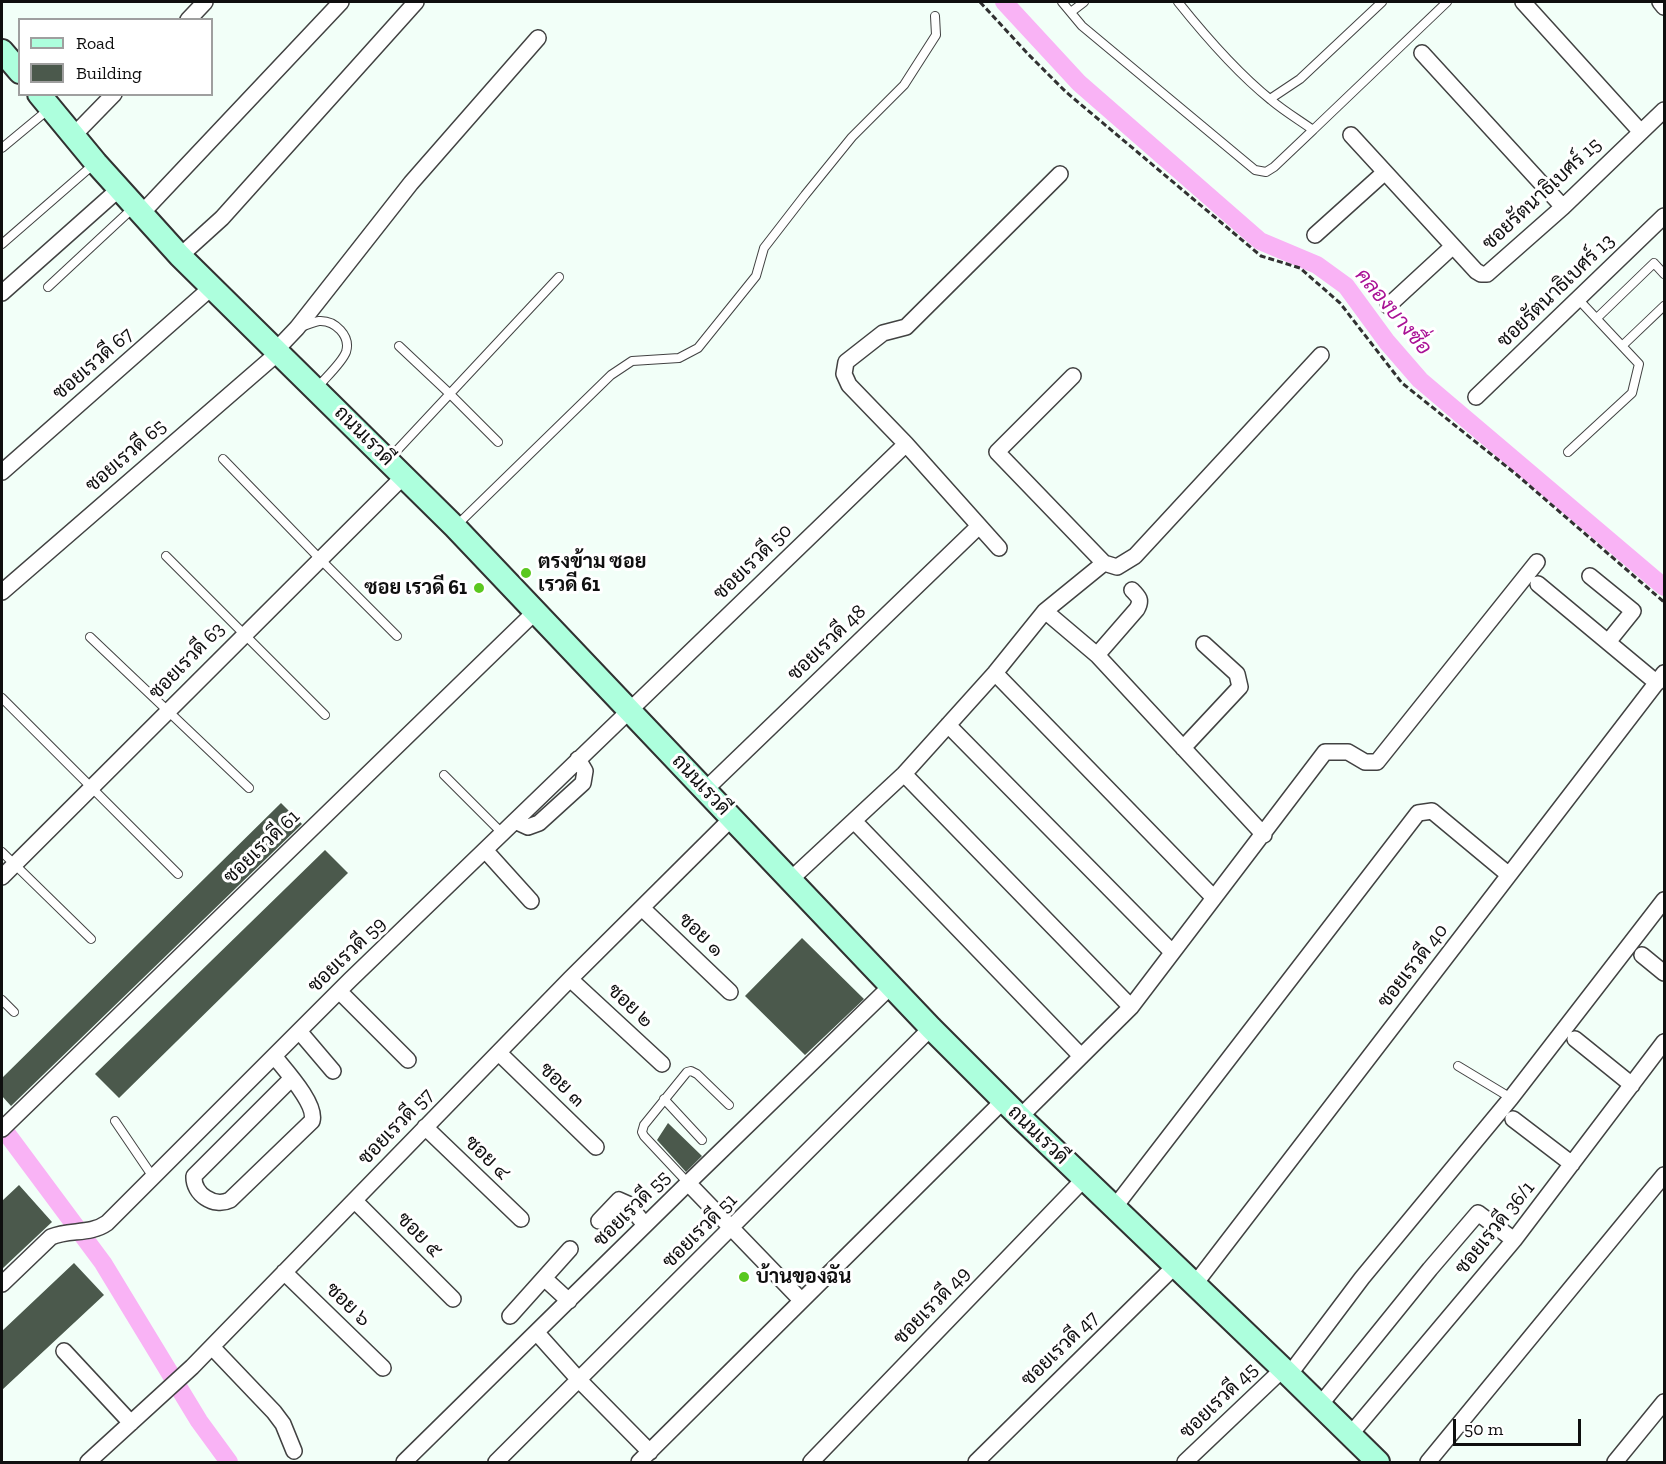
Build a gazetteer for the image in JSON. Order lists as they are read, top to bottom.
{
  "streets": {
    "street": [
      "ซอยรัตนาธิเบศร์ 15",
      "ซอยรัตนาธิเบศร์ 13",
      "ซอยเรวดี 67",
      "ถนนเรวดี",
      "ซอยเรวดี 65",
      "ซอยเรวดี 50",
      "ซอยเรวดี 48",
      "ซอยเรวดี 63",
      "ซอยเรวดี 61",
      "ซอย ๑",
      "ซอยเรวดี 59",
      "ซอยเรวดี 40",
      "ซอย ๒",
      "ซอย ๓",
      "ซอยเรวดี 57",
      "ซอย ๔",
      "ซอยเรวดี 55",
      "ซอยเรวดี 36/1",
      "ซอยเรวดี 51",
      "ซอย ๕",
      "ซอย ๖",
      "ซอยเรวดี 49",
      "ซอยเรวดี 47",
      "ซอยเรวดี 45"
    ]
  },
  "crossings": [
    ["ซอยเรวดี 67", "ถนนเรวดี"],
    ["ถนนเรวดี", "ซอยเรวดี 65"],
    ["ถนนเรวดี", "ซอยเรวดี 50"],
    ["ถนนเรวดี", "ซอยเรวดี 48"],
    ["ถนนเรวดี", "ซอยเรวดี 63"],
    ["ถนนเรวดี", "ซอยเรวดี 61"],
    ["ถนนเรวดี", "ซอยเรวดี 59"],
    ["ถนนเรวดี", "ซอยเรวดี 40"],
    ["ถนนเรวดี", "ซอยเรวดี 57"],
    ["ถนนเรวดี", "ซอยเรวดี 55"],
    ["ถนนเรวดี", "ซอยเรวดี 36/1"],
    ["ถนนเรวดี", "ซอยเรวดี 51"],
    ["ถนนเรวดี", "ซอยเรวดี 49"],
    ["ถนนเรวดี", "ซอยเรวดี 47"],
    ["ถนนเรวดี", "ซอยเรวดี 45"],
    ["ซอยเรวดี 50", "ซอยเรวดี 59"],
    ["ซอย ๑", "ซอยเรวดี 57"],
    ["ซอย ๒", "ซอยเรวดี 57"],
    ["ซอย ๓", "ซอยเรวดี 57"],
    ["ซอยเรวดี 57", "ซอย ๔"],
    ["ซอยเรวดี 57", "ซอย ๕"],
    ["ซอยเรวดี 57", "ซอย ๖"]
  ],
  "water": ["คลองบางซื่อ"],
  "places": ["ตรงข้าม ซอย เรวดี 61", "ซอย เรวดี 61", "บ้านของฉัน"],
  "legend": ["Road", "Building"],
  "scale_bar": "50 m"
}
